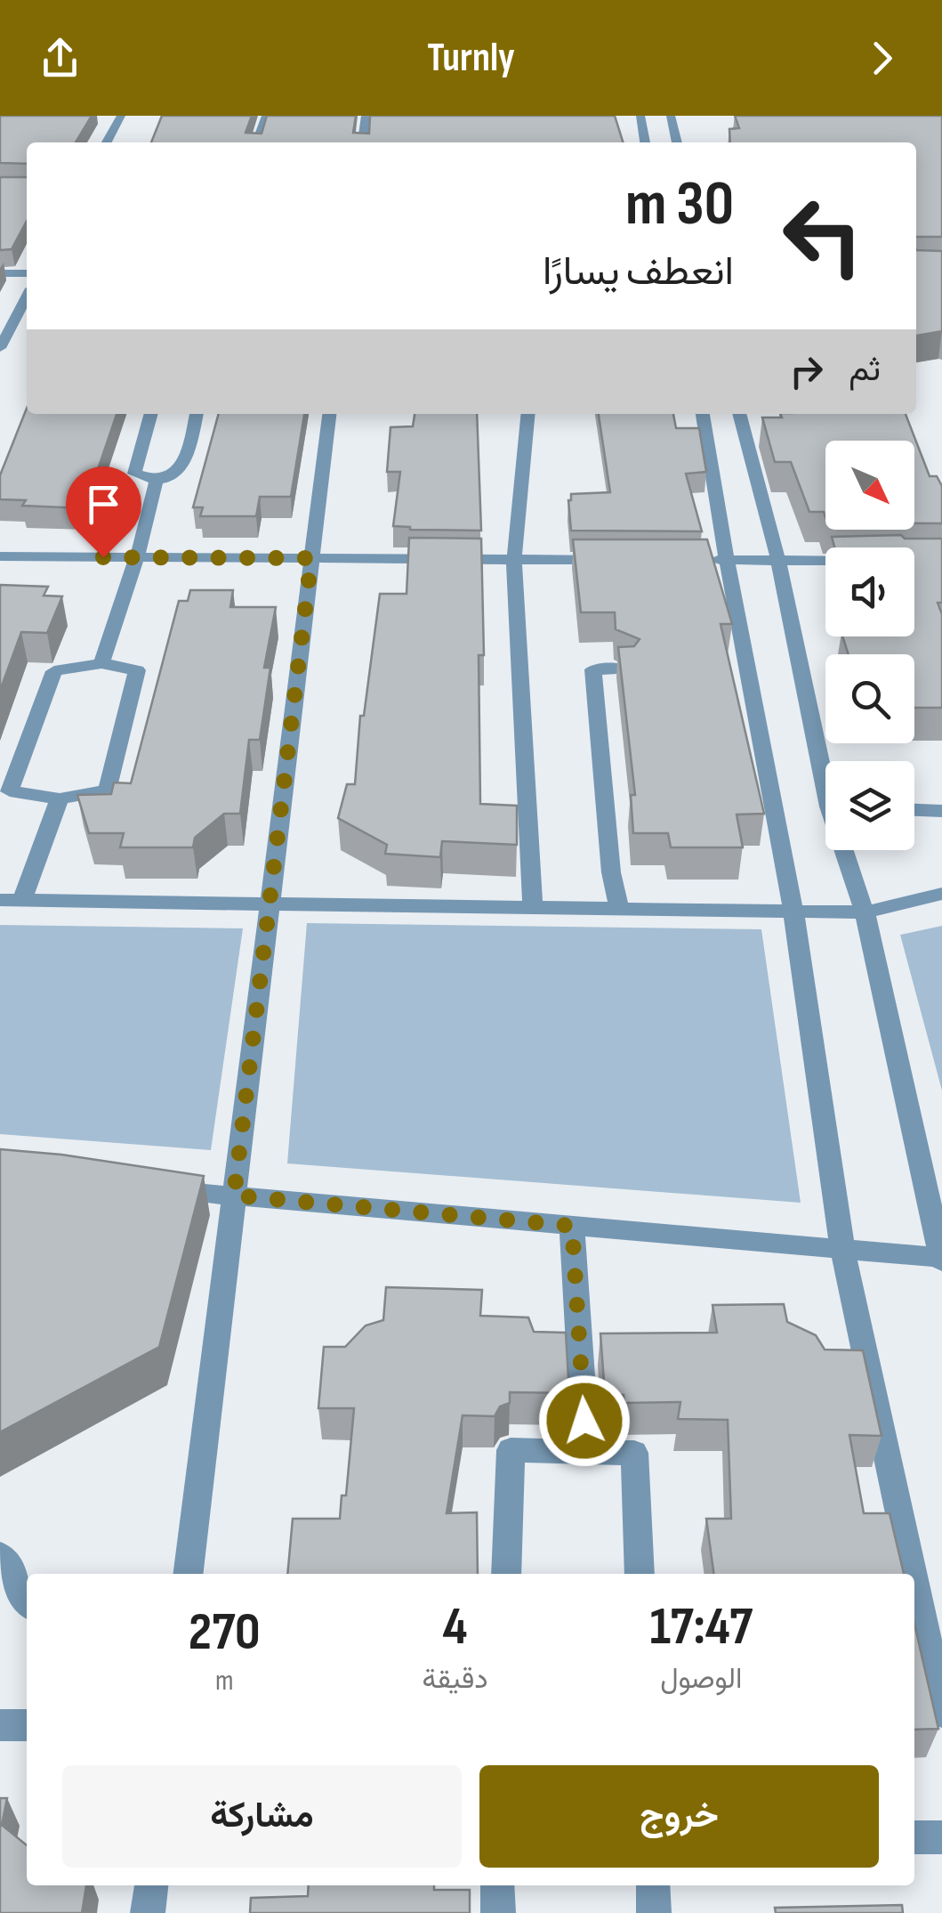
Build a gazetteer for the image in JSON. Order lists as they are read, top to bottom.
{
  "north": "bottom right",
  "page": {
    "header": "Turnly",
    "turn": ["30 m", "انعطف يسارًا"],
    "then": "ثم",
    "eta": [
      "17:47",
      "الوصول",
      "4",
      "دقيقة",
      "270",
      "m"
    ],
    "buttons": ["خروج", "مشاركة"]
  }
}
